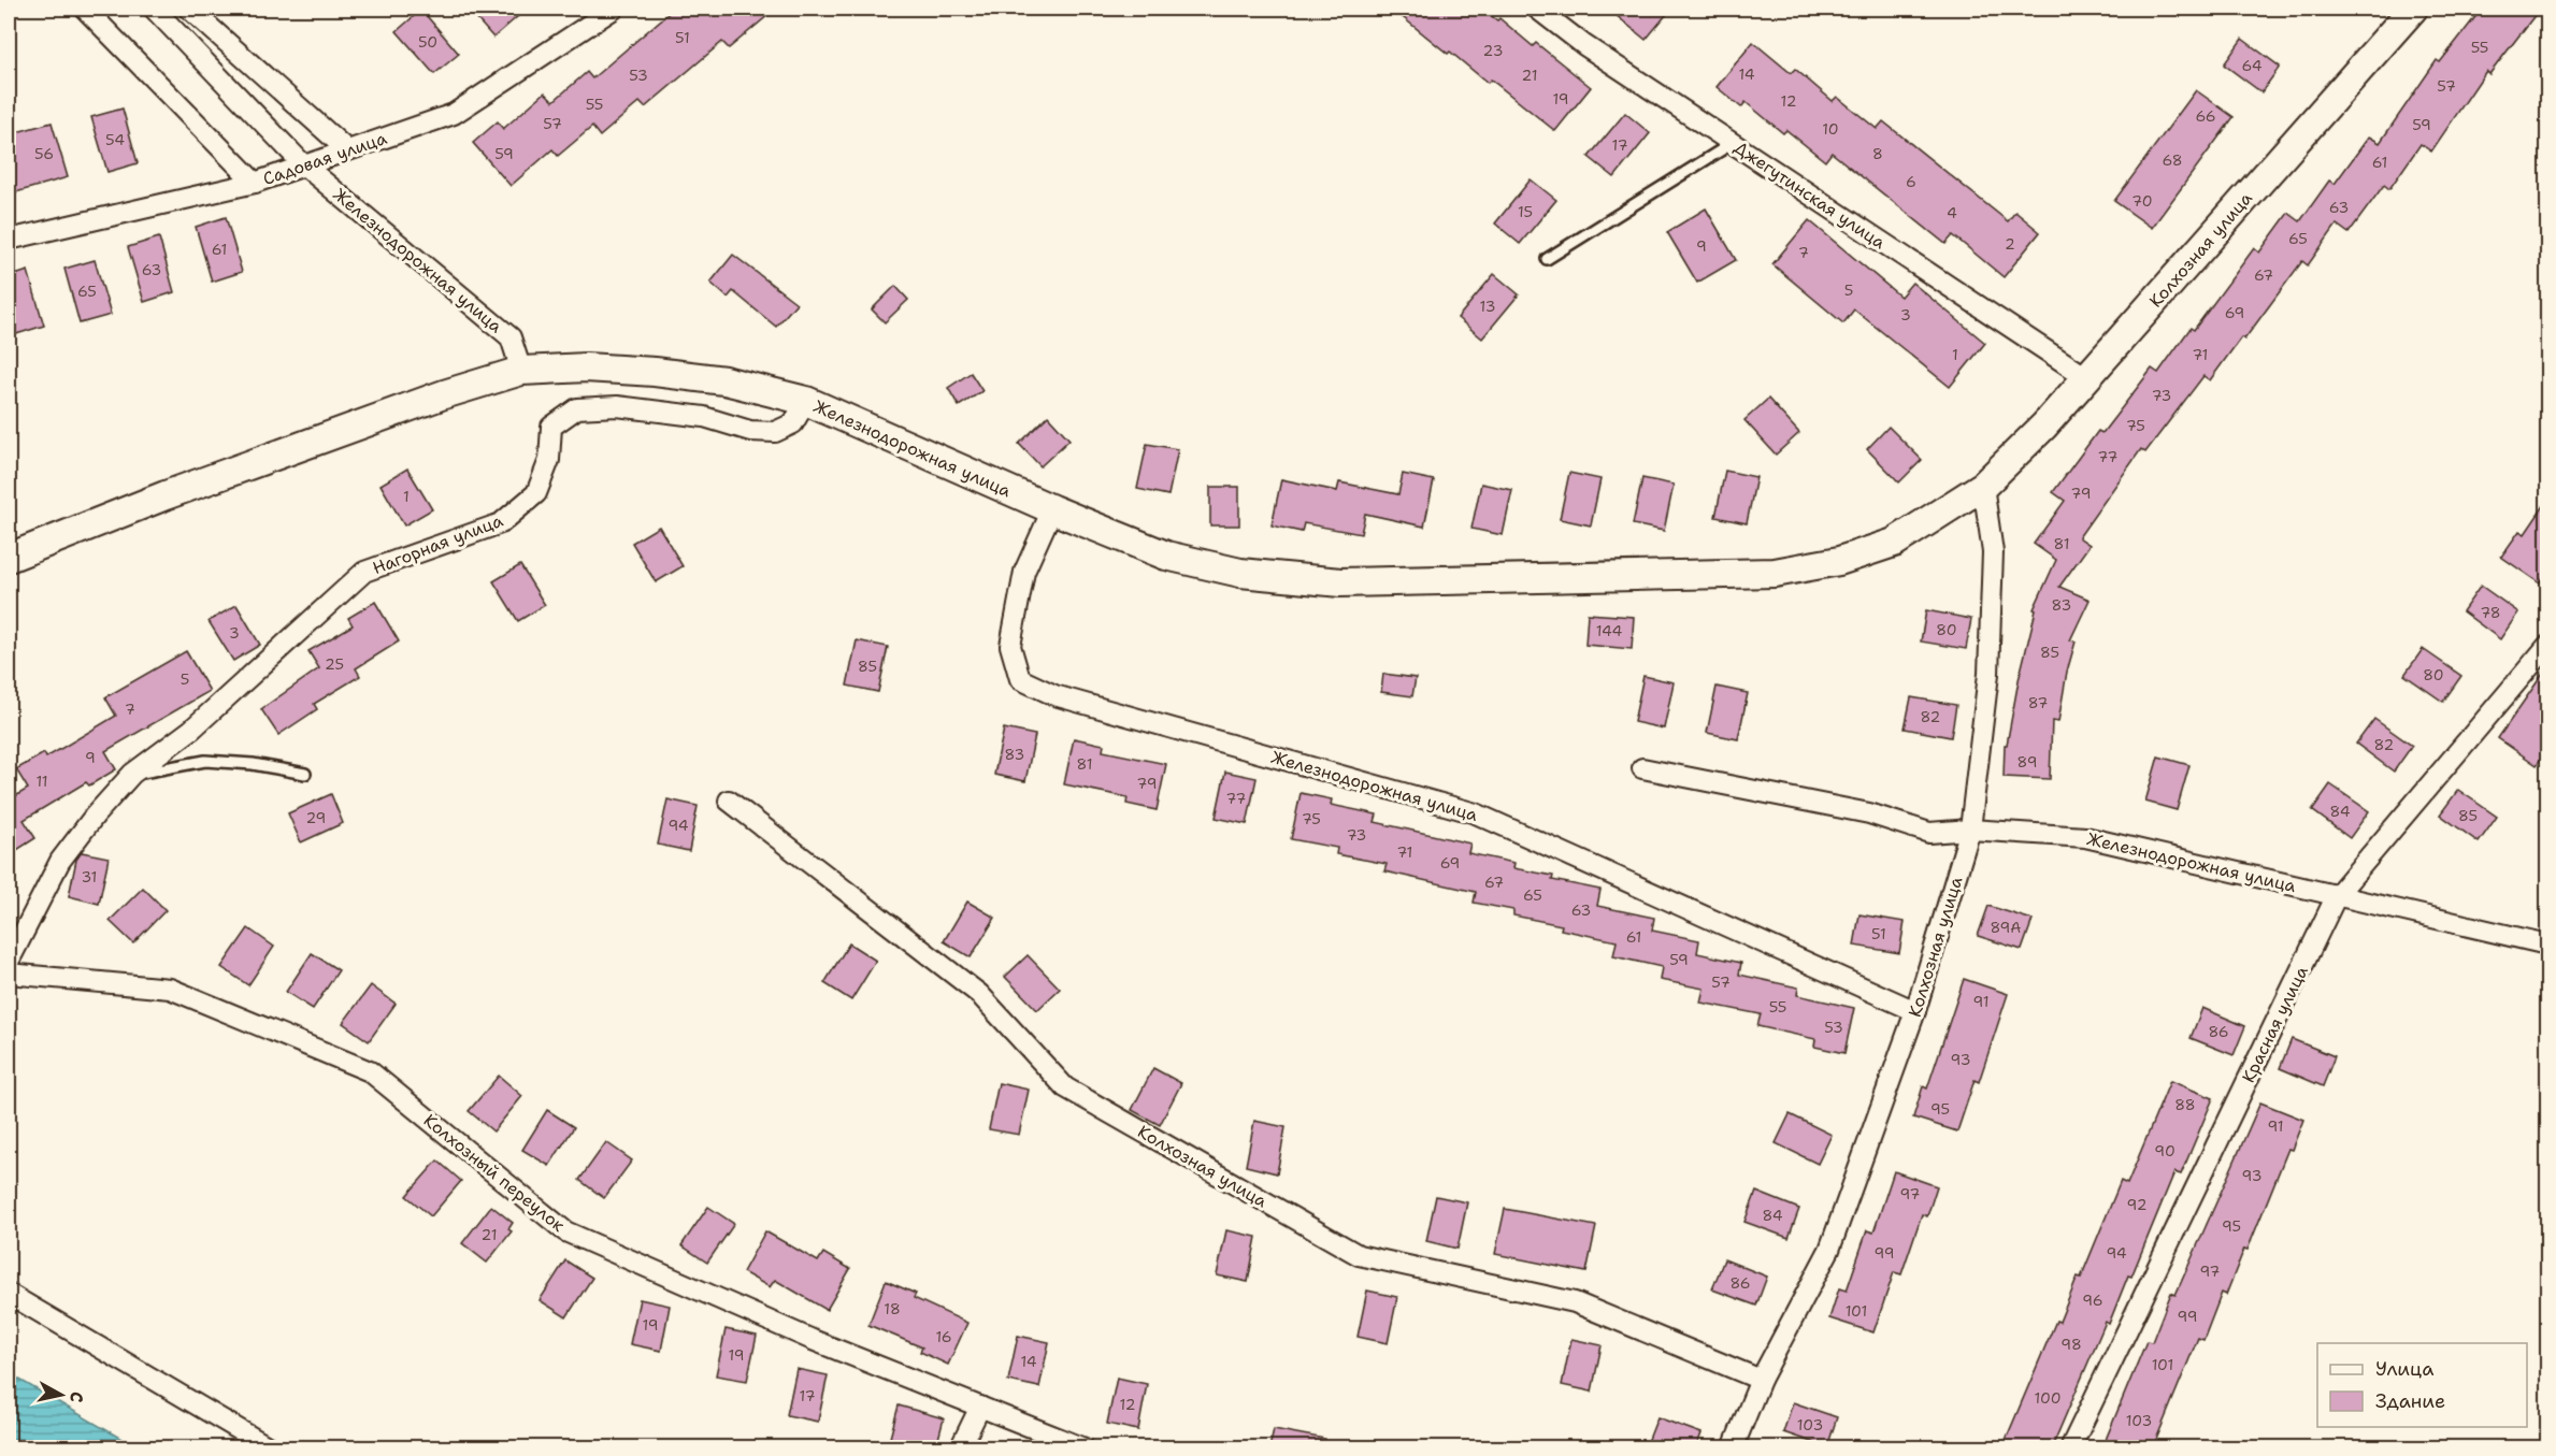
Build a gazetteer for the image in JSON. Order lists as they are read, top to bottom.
{
  "streets": {
    "main road": ["Колхозная улица", "Железнодорожная улица"],
    "street": [
      "Садовая улица",
      "Джегутинская улица",
      "Нагорная улица",
      "Красная улица",
      "Колхозный переулок"
    ]
  },
  "crossings": [
    ["Садовая улица", "Железнодорожная улица"],
    ["Джегутинская улица", "Колхозная улица"],
    ["Колхозная улица", "Железнодорожная улица"],
    ["Железнодорожная улица", "Нагорная улица"],
    ["Железнодорожная улица", "Красная улица"]
  ],
  "house_numbers": [
    "51",
    "50",
    "55",
    "23",
    "64",
    "14",
    "53",
    "21",
    "57",
    "19",
    "12",
    "55",
    "66",
    "57",
    "59",
    "10",
    "54",
    "17",
    "56",
    "59",
    "8",
    "68",
    "61",
    "6",
    "70",
    "63",
    "15",
    "4",
    "65",
    "2",
    "9",
    "61",
    "7",
    "63",
    "67",
    "5",
    "65",
    "13",
    "69",
    "3",
    "1",
    "71",
    "73",
    "75",
    "77",
    "79",
    "1",
    "81",
    "83",
    "78",
    "80",
    "144",
    "3",
    "85",
    "25",
    "85",
    "80",
    "5",
    "87",
    "7",
    "82",
    "82",
    "83",
    "9",
    "89",
    "81",
    "11",
    "79",
    "77",
    "84",
    "85",
    "29",
    "75",
    "94",
    "73",
    "71",
    "69",
    "31",
    "67",
    "65",
    "63",
    "89А",
    "51",
    "61",
    "59",
    "57",
    "91",
    "55",
    "53",
    "86",
    "93",
    "88",
    "95",
    "91",
    "90",
    "93",
    "97",
    "92",
    "84",
    "95",
    "21",
    "99",
    "94",
    "97",
    "86",
    "96",
    "18",
    "101",
    "99",
    "19",
    "16",
    "98",
    "19",
    "14",
    "101",
    "17",
    "100",
    "12",
    "103",
    "103"
  ],
  "legend": ["Улица", "Здание"],
  "north": "right"
}
